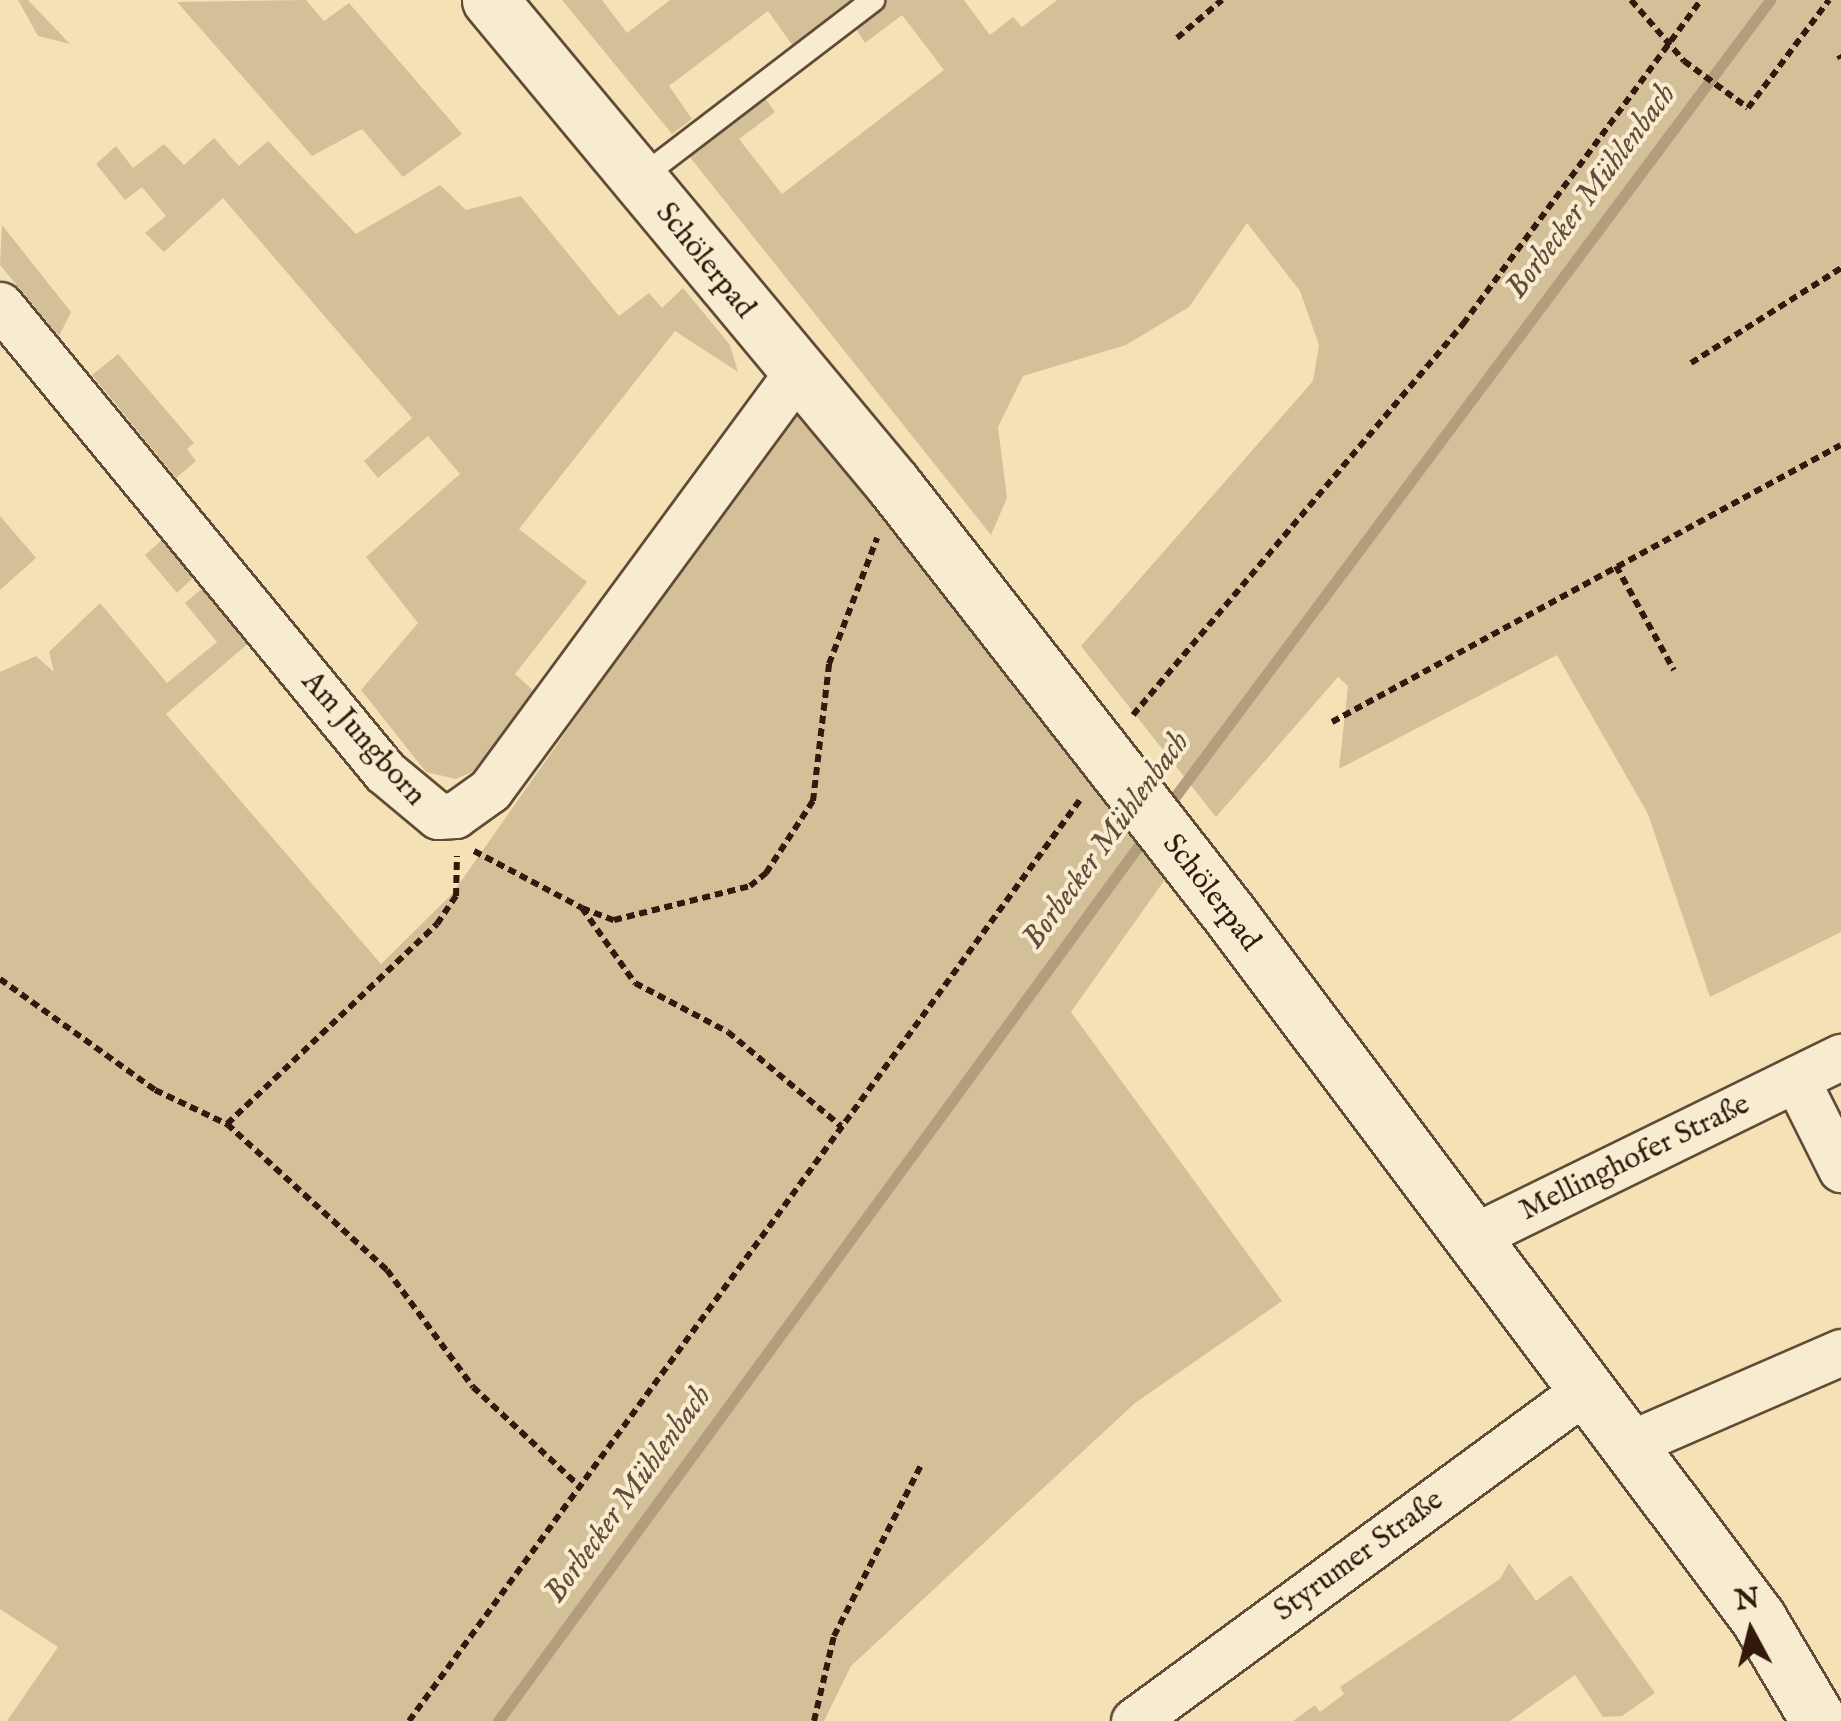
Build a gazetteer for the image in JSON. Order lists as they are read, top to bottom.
{
  "streets": {
    "street": [
      "Schölerpad",
      "Am Jungborn",
      "Mellinghofer Straße",
      "Styrumer Straße"
    ]
  },
  "crossings": [
    ["Schölerpad", "Am Jungborn"],
    ["Schölerpad", "Mellinghofer Straße"],
    ["Schölerpad", "Styrumer Straße"]
  ],
  "water": ["Borbecker Mühlenbach"],
  "north": "top"
}
